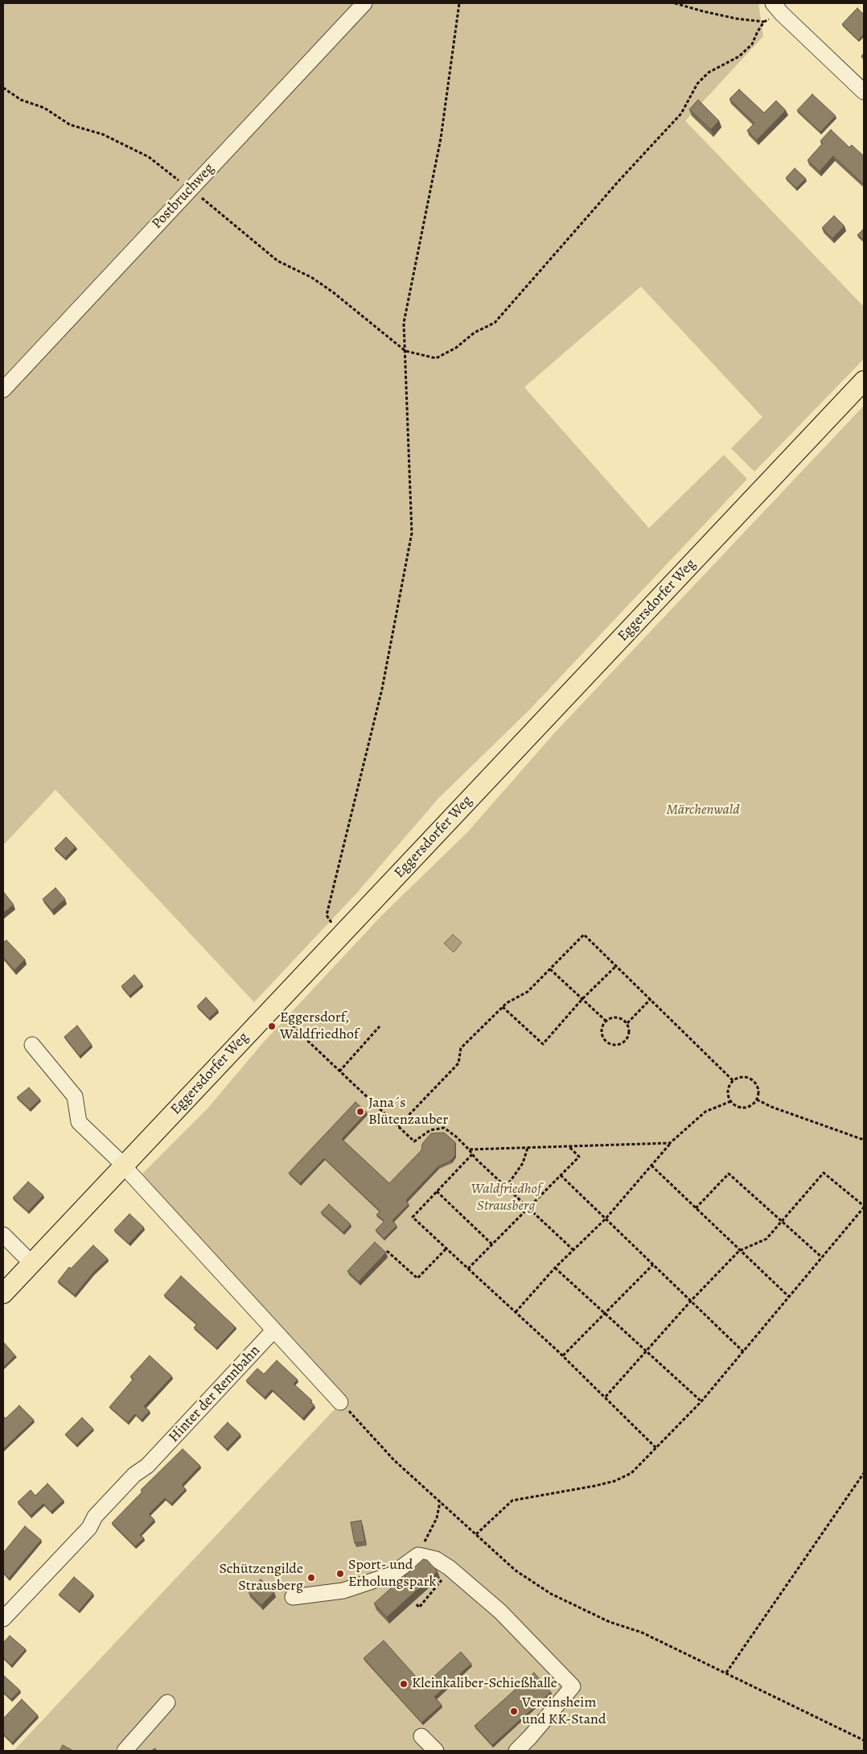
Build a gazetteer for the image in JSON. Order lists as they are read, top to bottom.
{
  "streets": {
    "main road": ["Eggersdorfer Weg"],
    "street": ["Postbruchweg", "Hinter der Rennbahn"]
  },
  "parks": ["Märchenwald", "Waldfriedhof Strausberg"],
  "places": [
    "Eggersdorf, Waldfriedhof",
    "Jana´s Blütenzauber",
    "Sport- und Erholungspark",
    "Schützengilde Strausberg",
    "Kleinkaliber-Schießhalle",
    "Vereinsheim und KK-Stand"
  ]
}
